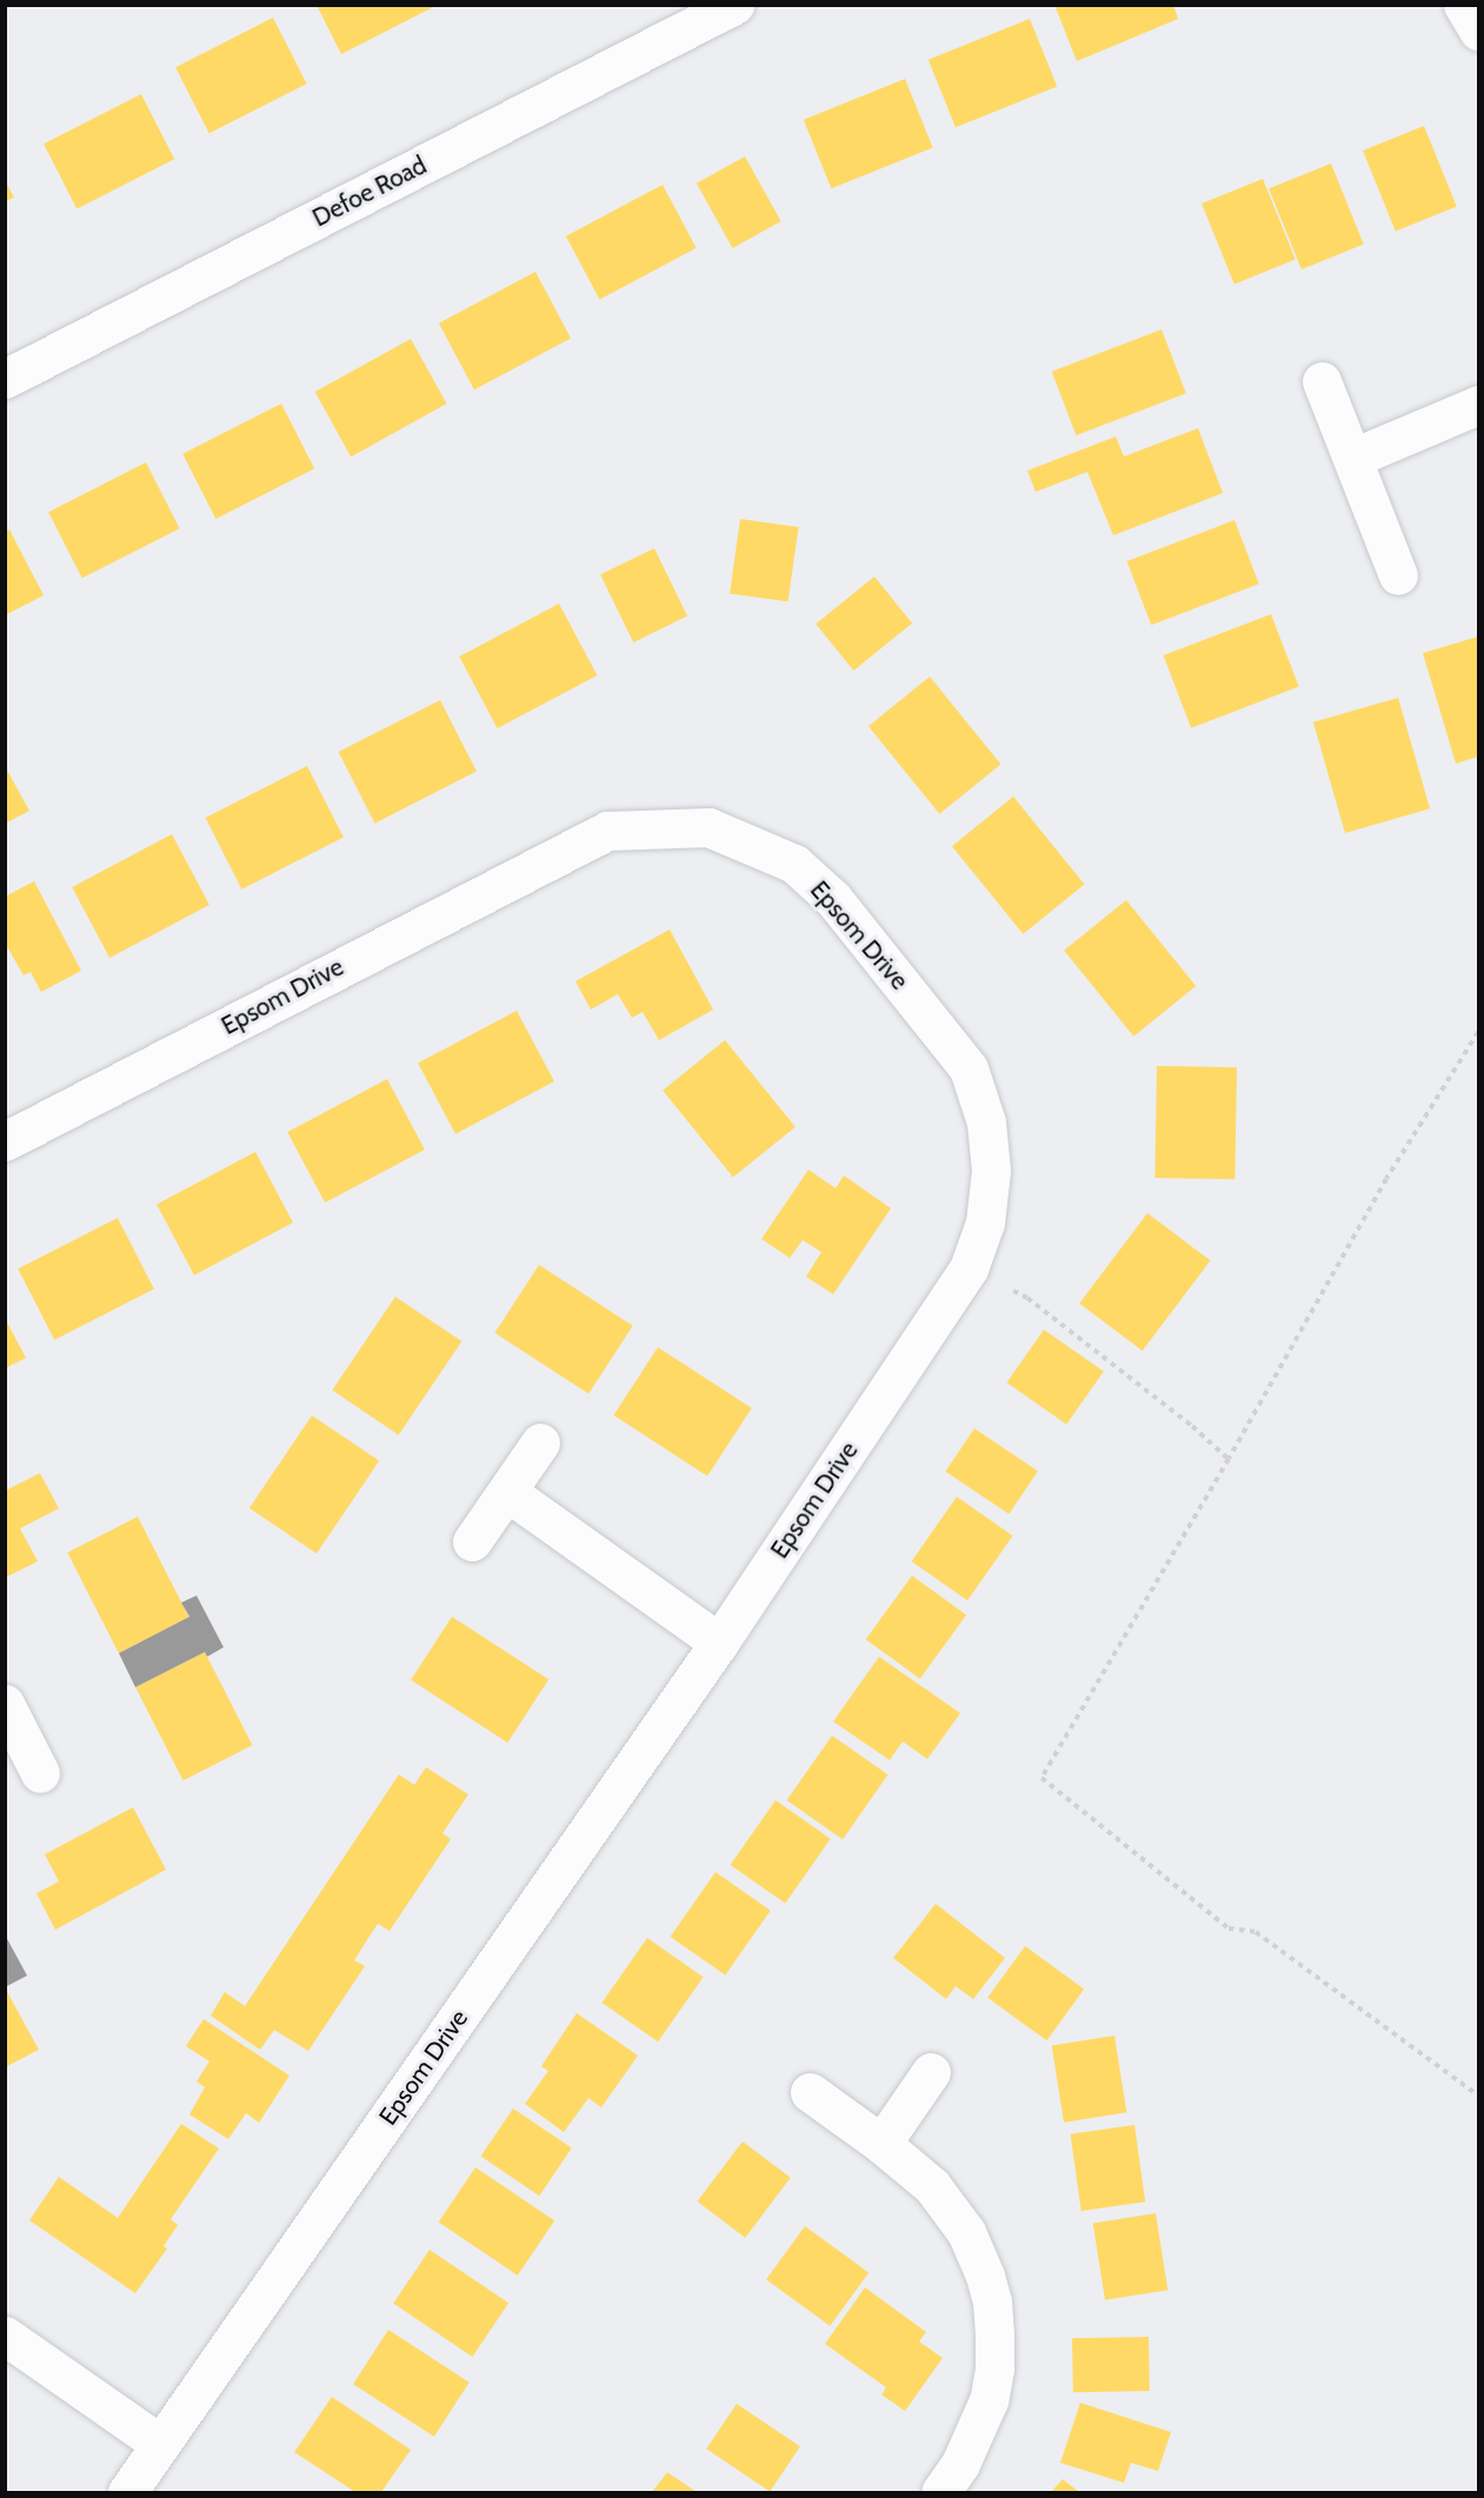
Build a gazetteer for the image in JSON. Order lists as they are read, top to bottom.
{
  "streets": {
    "street": ["Defoe Road", "Epsom Drive"]
  }
}
